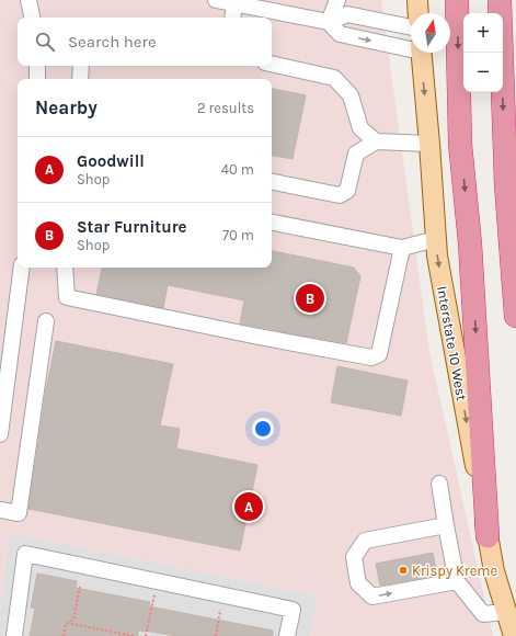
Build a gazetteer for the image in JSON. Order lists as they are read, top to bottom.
{
  "streets": {
    "main road": ["Interstate 10 West"]
  },
  "one_way": ["Interstate 10 West"],
  "places": ["Krispy Kreme"],
  "north": "top",
  "page": {
    "map_buttons": ["+", "−"],
    "search": "Search here",
    "heading": ["Nearby", "2 results"],
    "list": [
      {
        "mark": "A",
        "name": "Goodwill",
        "note": "Shop",
        "value": "40 m"
      },
      {
        "mark": "B",
        "name": "Star Furniture",
        "note": "Shop",
        "value": "70 m"
      }
    ],
    "pins": ["B", "A"]
  }
}
